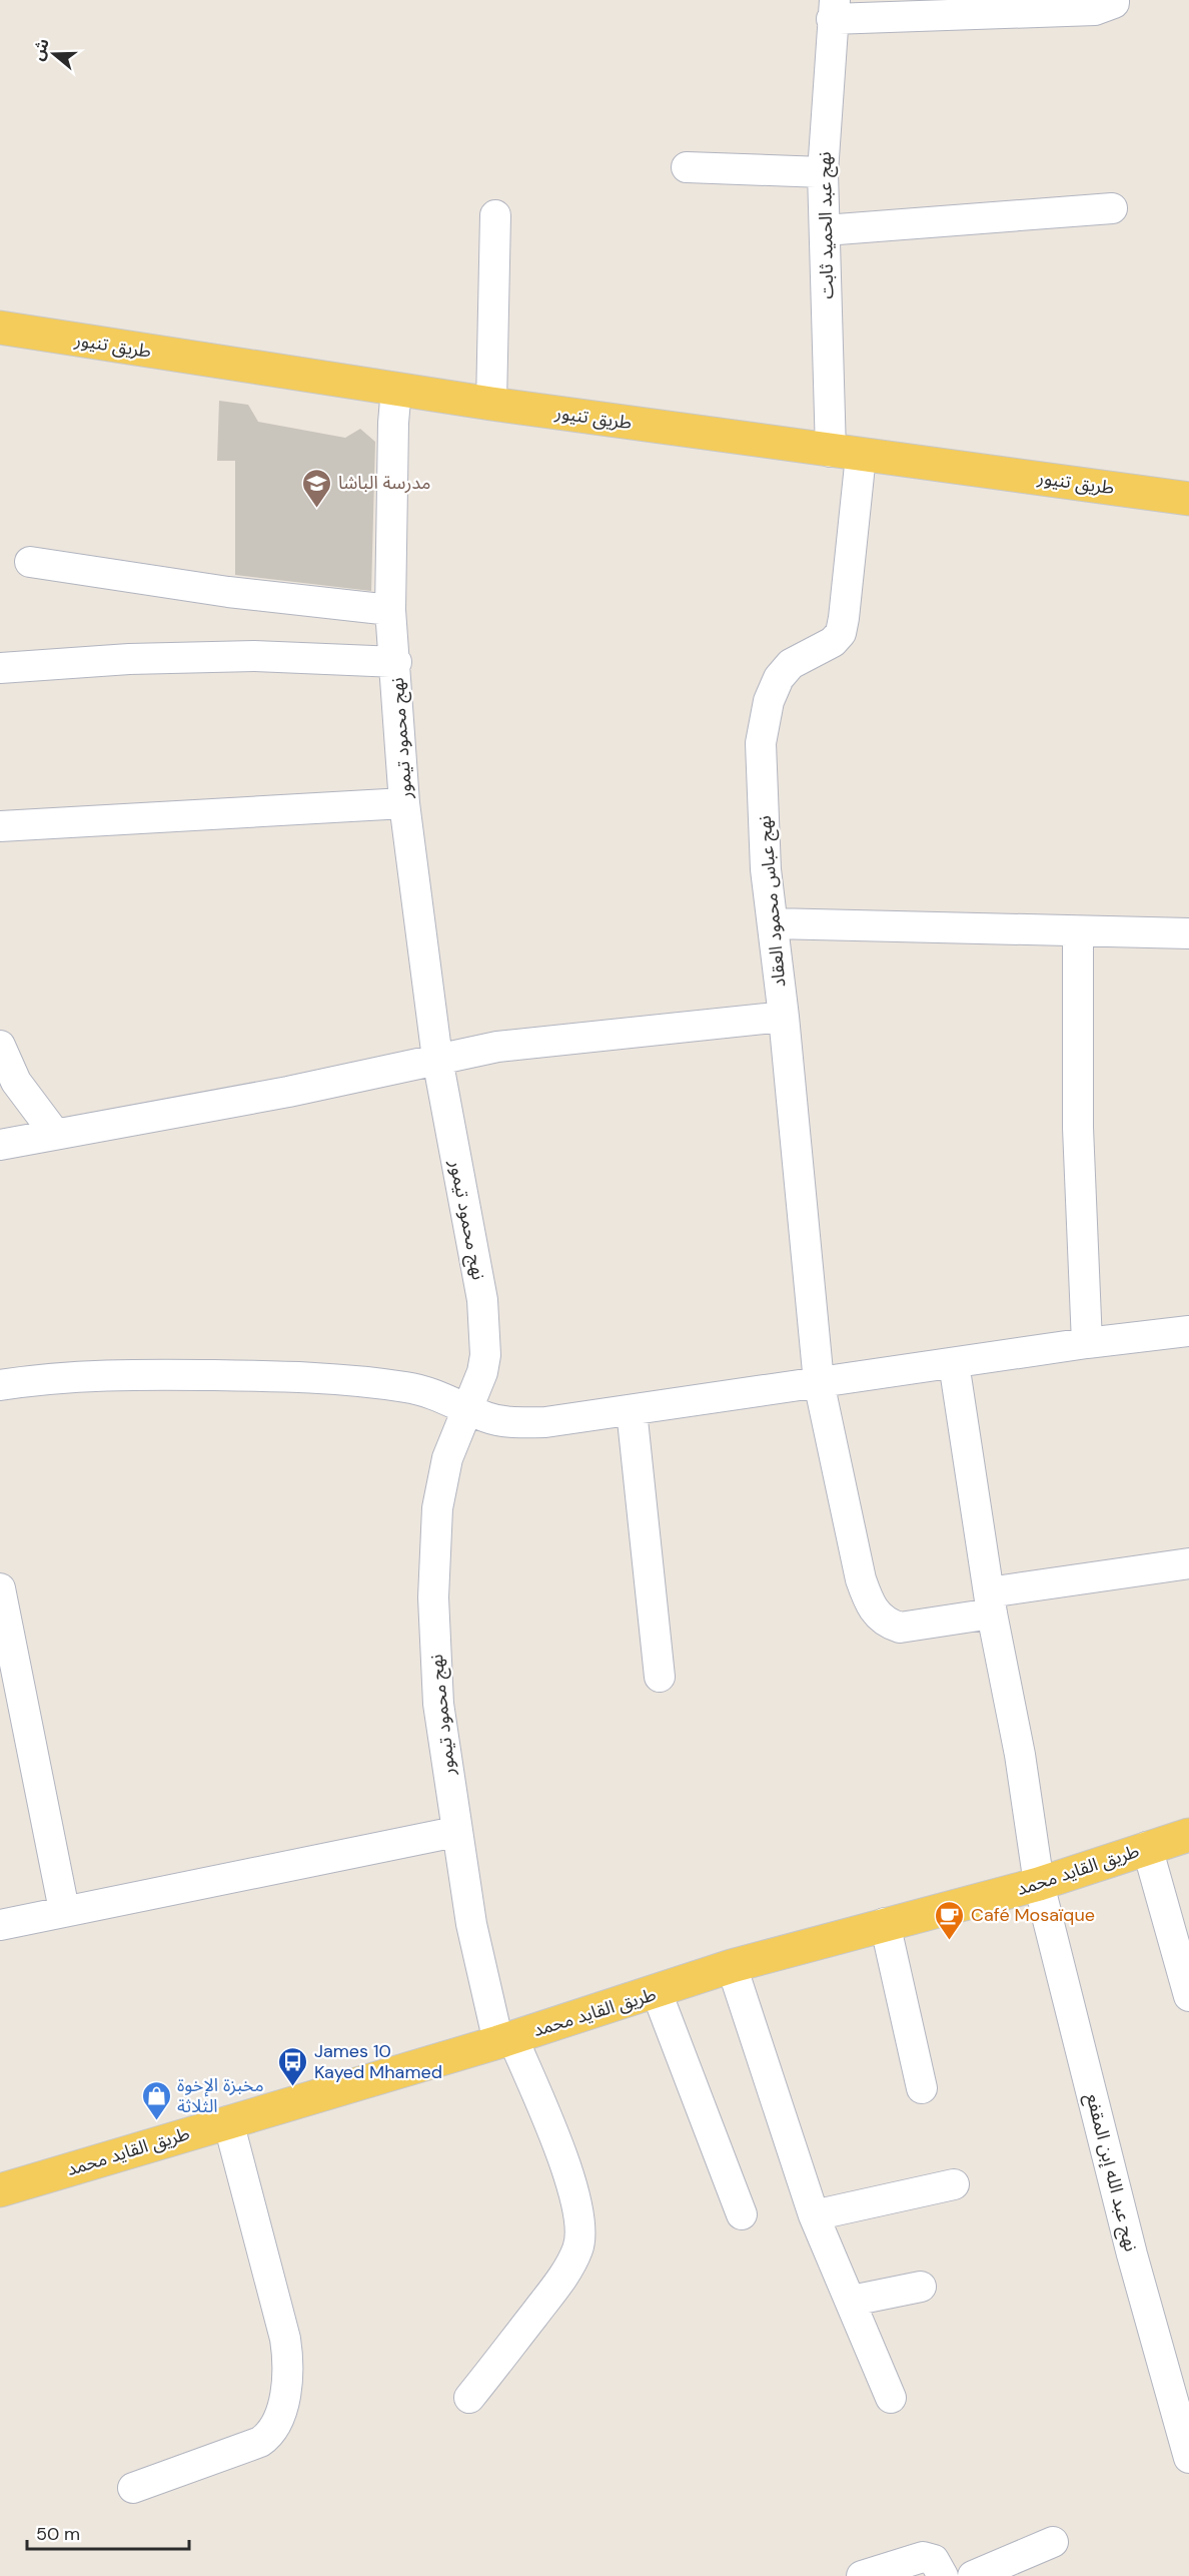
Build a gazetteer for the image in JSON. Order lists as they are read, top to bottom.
{
  "streets": {
    "main road": ["طريق تنيور", "طريق القايد محمد"],
    "street": [
      "نهج عبد الحميد ثابت",
      "نهج محمود تيمور",
      "نهج عباس محمود العقاد",
      "نهج عبد الله إبن المقفع"
    ]
  },
  "crossings": [
    ["نهج عبد الحميد ثابت", "طريق تنيور"],
    ["نهج عبد الحميد ثابت", "نهج عباس محمود العقاد"],
    ["طريق تنيور", "نهج محمود تيمور"],
    ["طريق تنيور", "نهج عباس محمود العقاد"],
    ["نهج محمود تيمور", "طريق القايد محمد"],
    ["نهج عباس محمود العقاد", "نهج عبد الله إبن المقفع"],
    ["طريق القايد محمد", "نهج عبد الله إبن المقفع"]
  ],
  "places": {
    "school or university": ["مدرسة الباشا"],
    "cafe": ["Café Mosaïque"],
    "bus stop": ["James 10 Kayed Mhamed"],
    "shop": ["مخبزة الإخوة الثلاثة"]
  },
  "scale_bar": "50 m",
  "north": "left"
}
